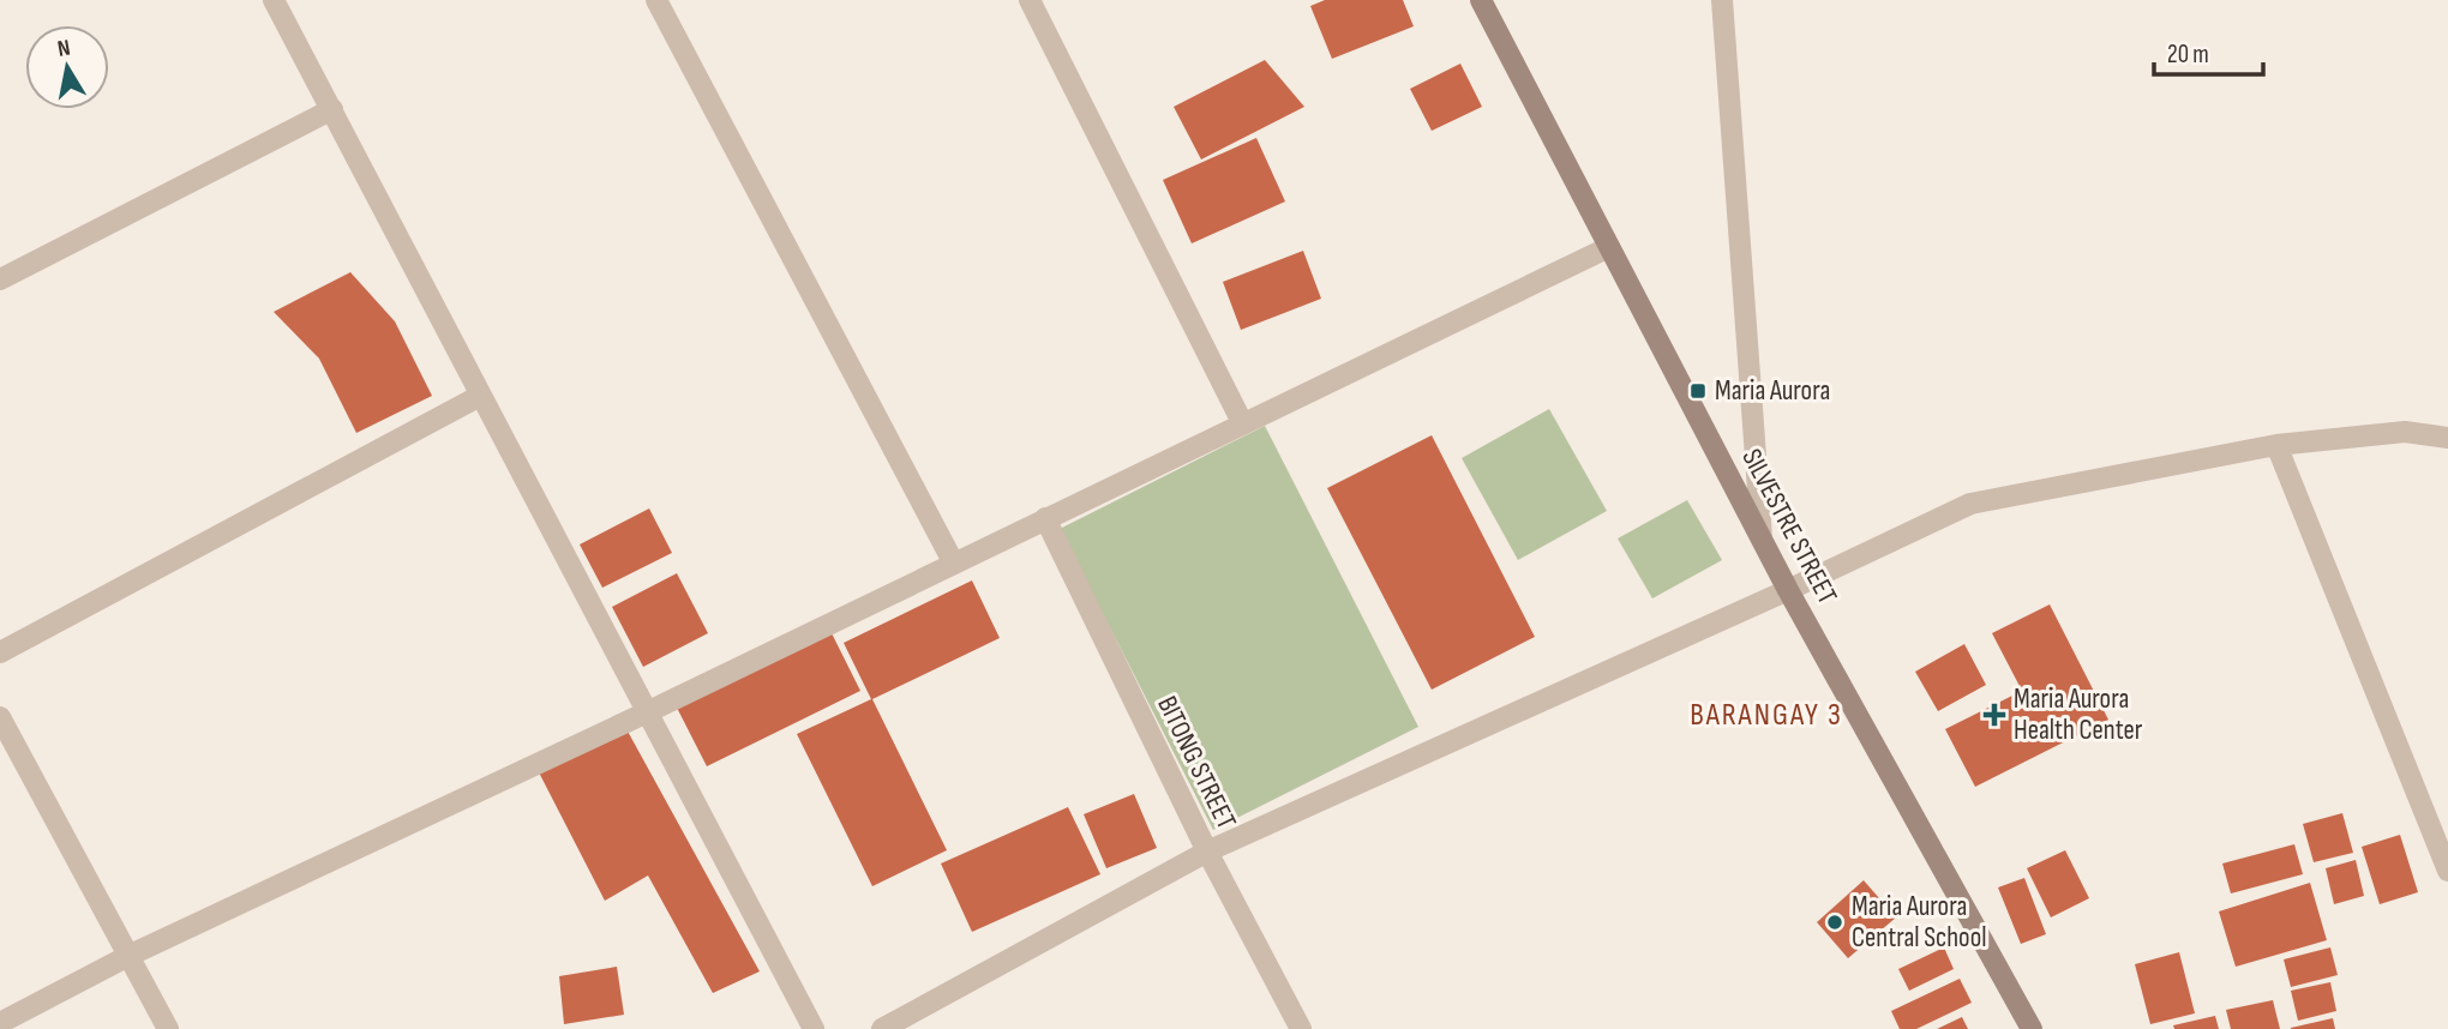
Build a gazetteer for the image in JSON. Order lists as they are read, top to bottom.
{
  "streets": {
    "main road": ["SILVESTRE STREET"],
    "street": ["BITONG STREET"]
  },
  "districts": ["BARANGAY 3"],
  "places": {
    "transit": ["Maria Aurora"],
    "health": ["Maria Aurora Health Center"],
    "other": ["Maria Aurora Central School"]
  },
  "scale_bar": "20 m",
  "north": "top"
}
